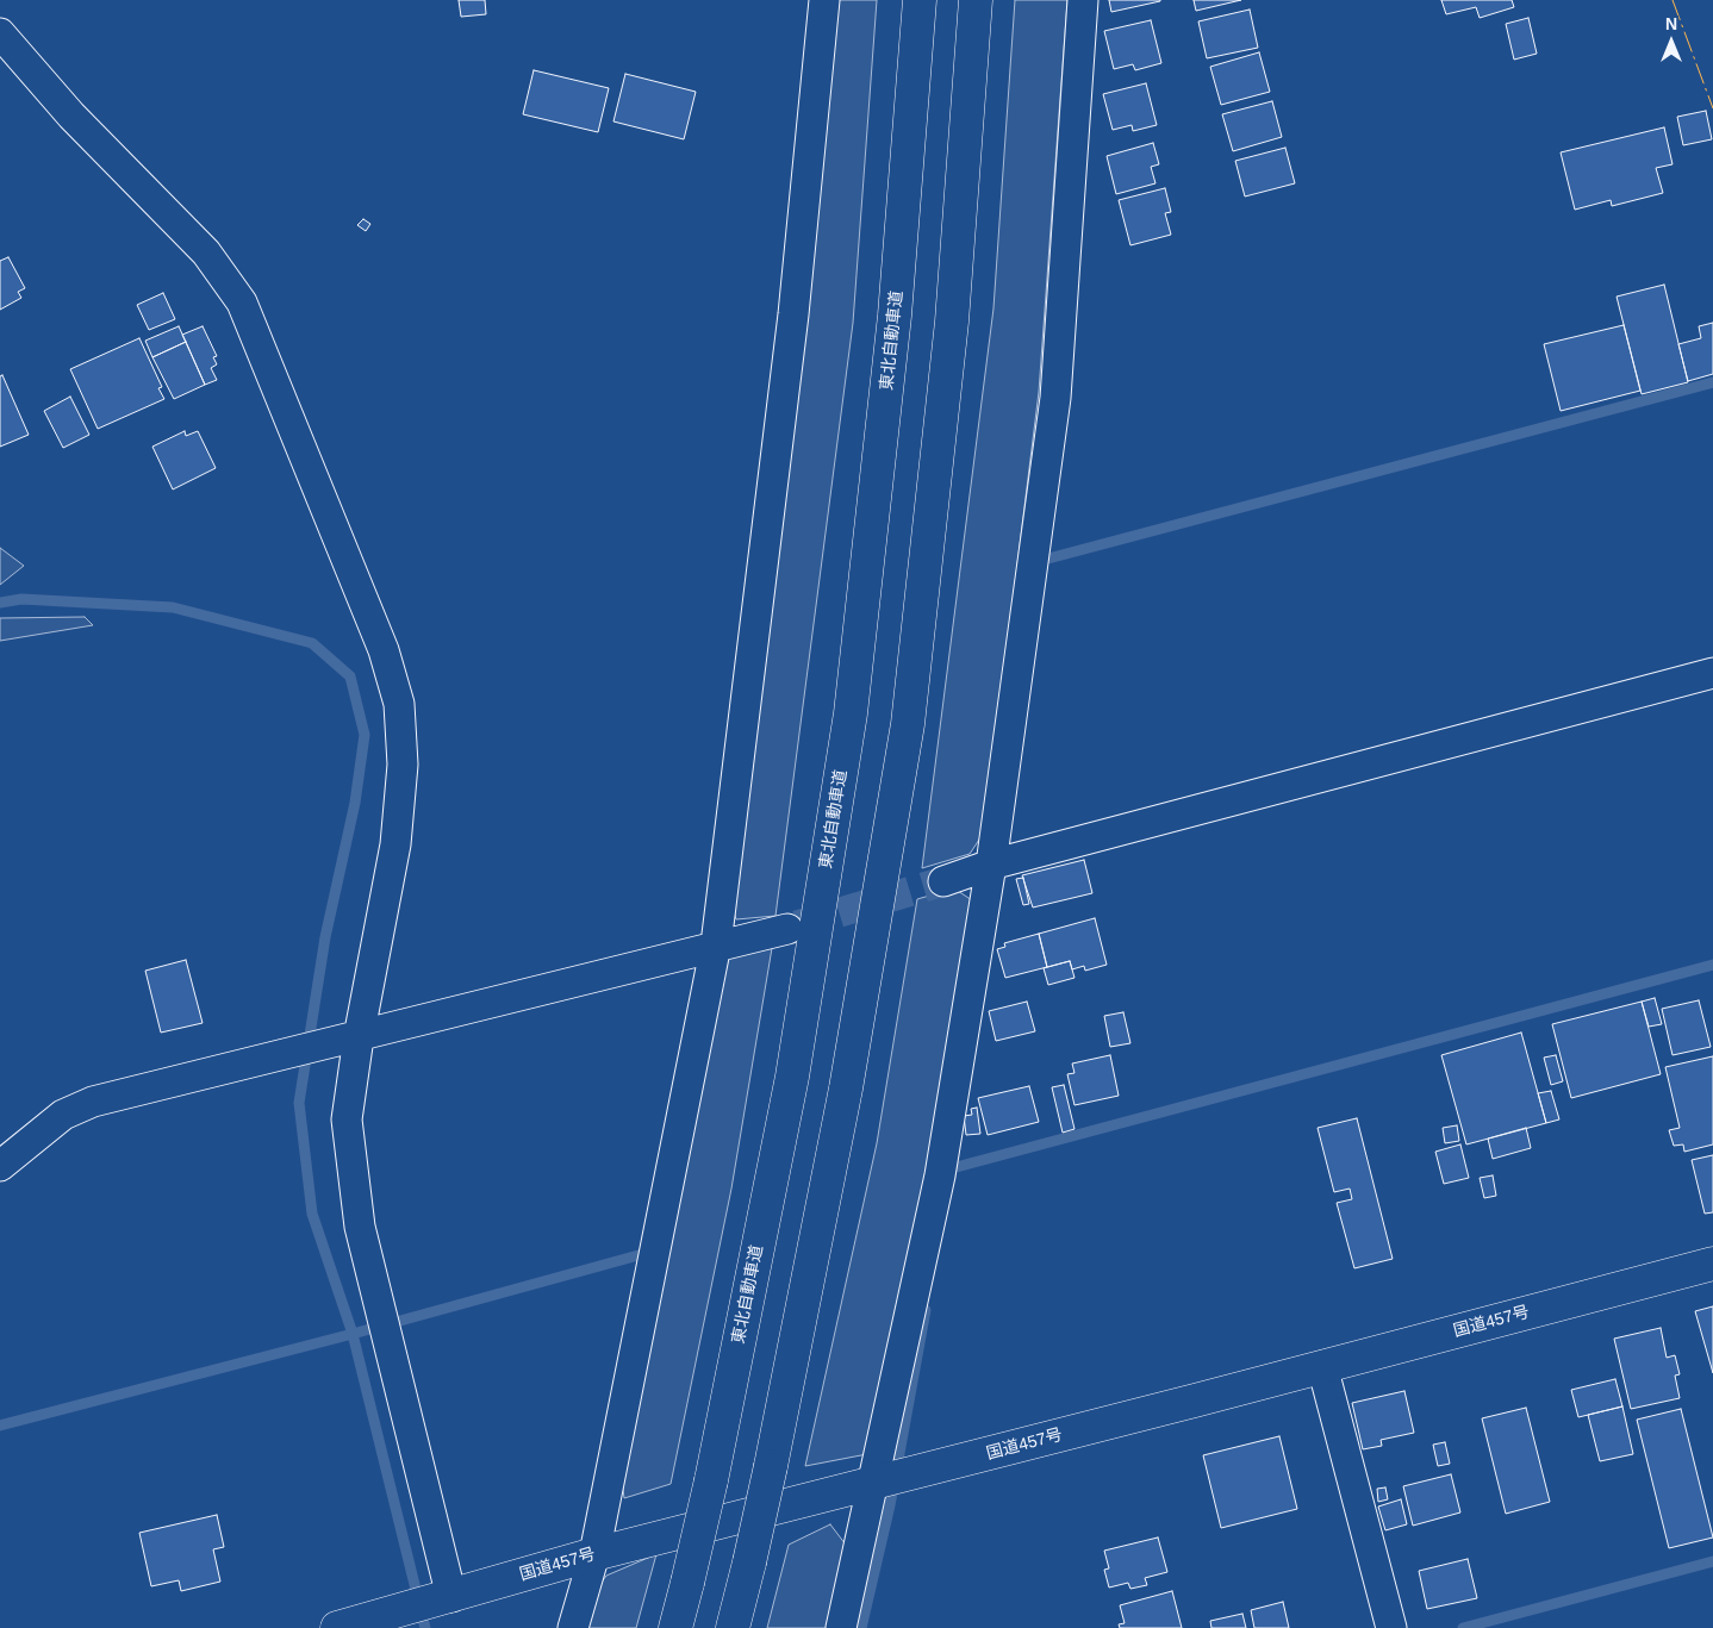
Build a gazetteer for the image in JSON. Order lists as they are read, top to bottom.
{
  "streets": {
    "highway": ["東北自動車道", "国道457号"]
  },
  "north": "top"
}
